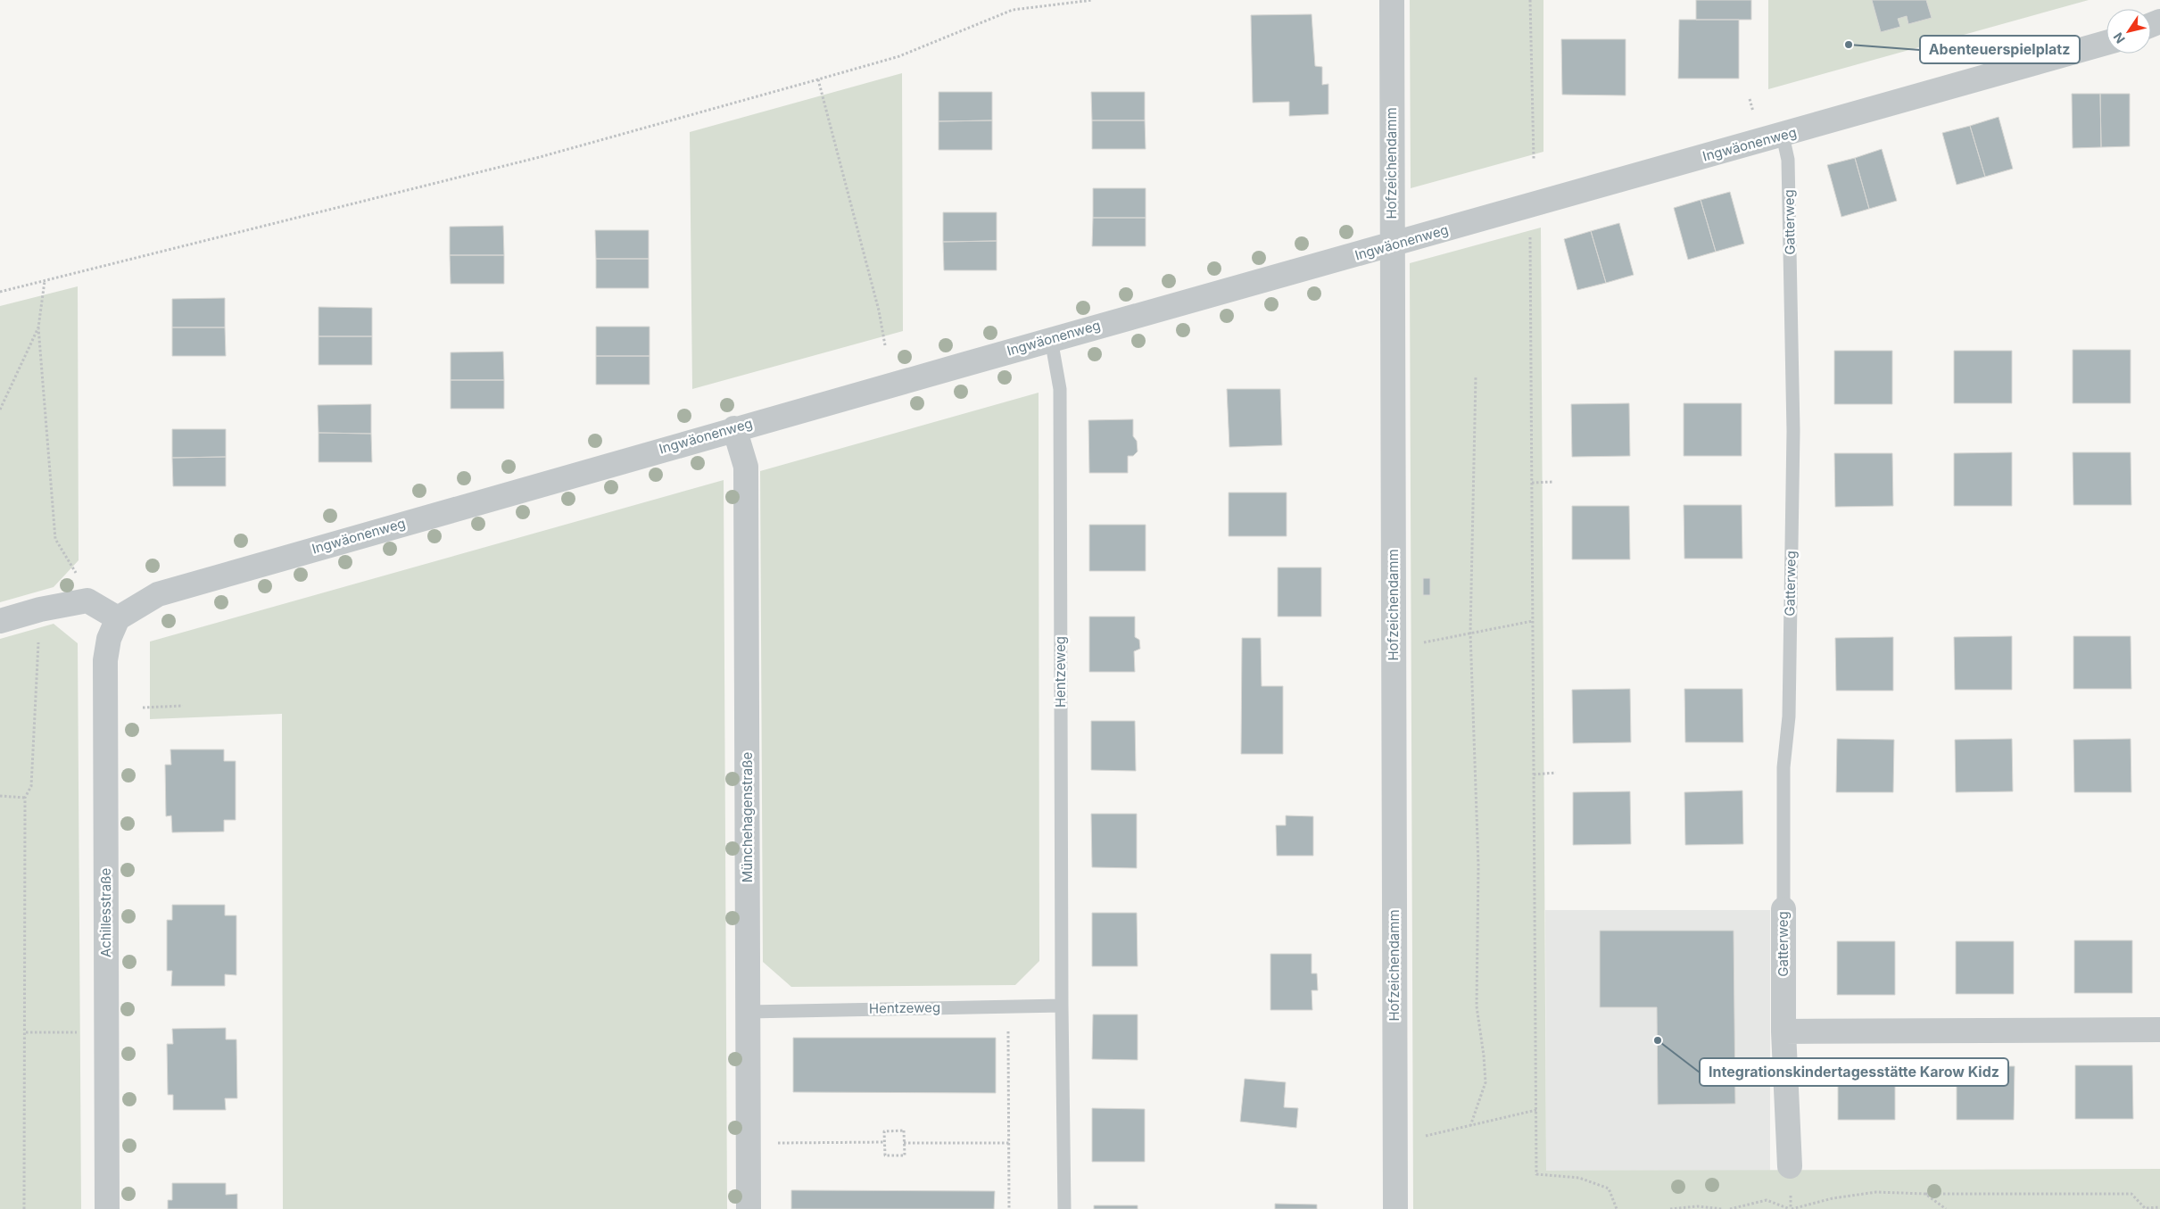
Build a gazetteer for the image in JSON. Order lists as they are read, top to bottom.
{
  "streets": {
    "street": [
      "Ingwäonenweg",
      "Hofzeichendamm",
      "Gatterweg",
      "Münchehagenstraße",
      "Achillesstraße"
    ],
    "lane": ["Hentzeweg"]
  },
  "crossings": [
    ["Ingwäonenweg", "Hofzeichendamm"],
    ["Ingwäonenweg", "Gatterweg"],
    ["Ingwäonenweg", "Hentzeweg"],
    ["Ingwäonenweg", "Münchehagenstraße"],
    ["Ingwäonenweg", "Achillesstraße"],
    ["Hentzeweg", "Münchehagenstraße"]
  ],
  "places": ["Abenteuerspielplatz", "Integrationskindertagesstätte Karow Kidz"],
  "north": "bottom left"
}
